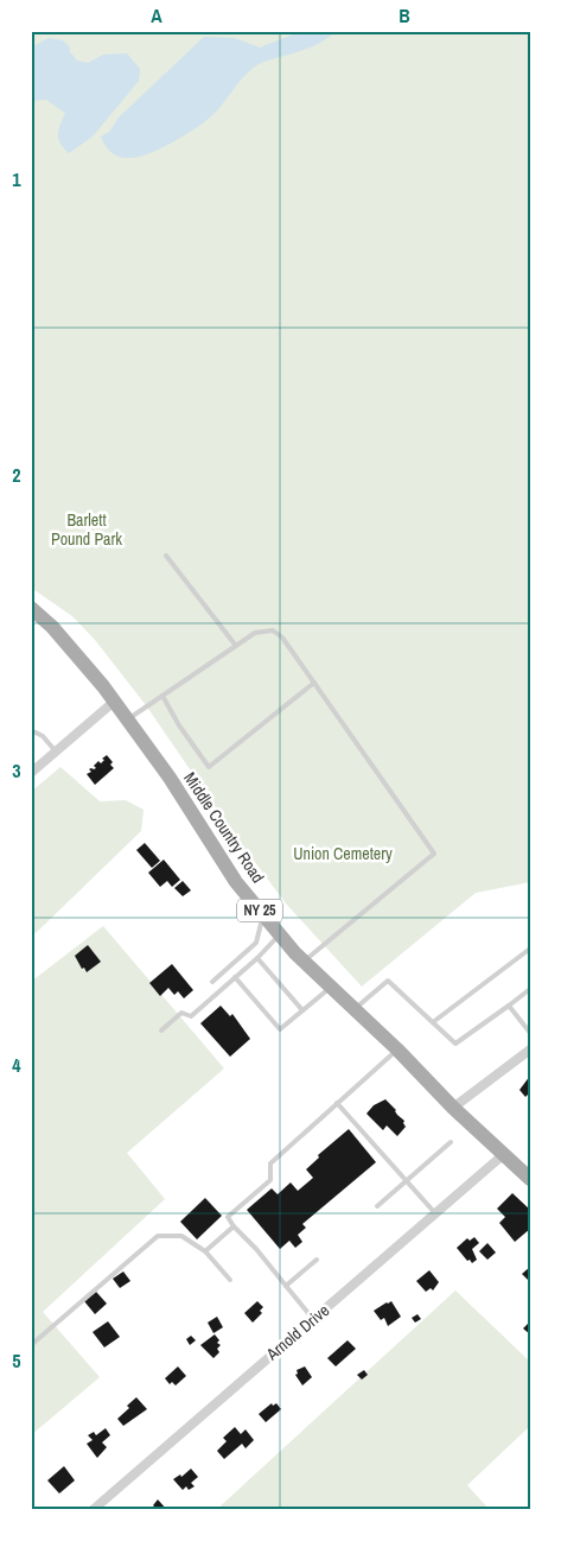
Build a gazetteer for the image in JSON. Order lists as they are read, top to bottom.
{
  "streets": {
    "main road": ["Middle Country Road", "NY 25"],
    "street": ["Arnold Drive"]
  },
  "crossings": [
    ["Middle Country Road", "Arnold Drive"]
  ],
  "parks": ["Barlett Pound Park", "Union Cemetery"],
  "grid": {
    "columns": ["A", "B"],
    "rows": [
      "1",
      "2",
      "3",
      "4",
      "5"
    ]
  }
}
